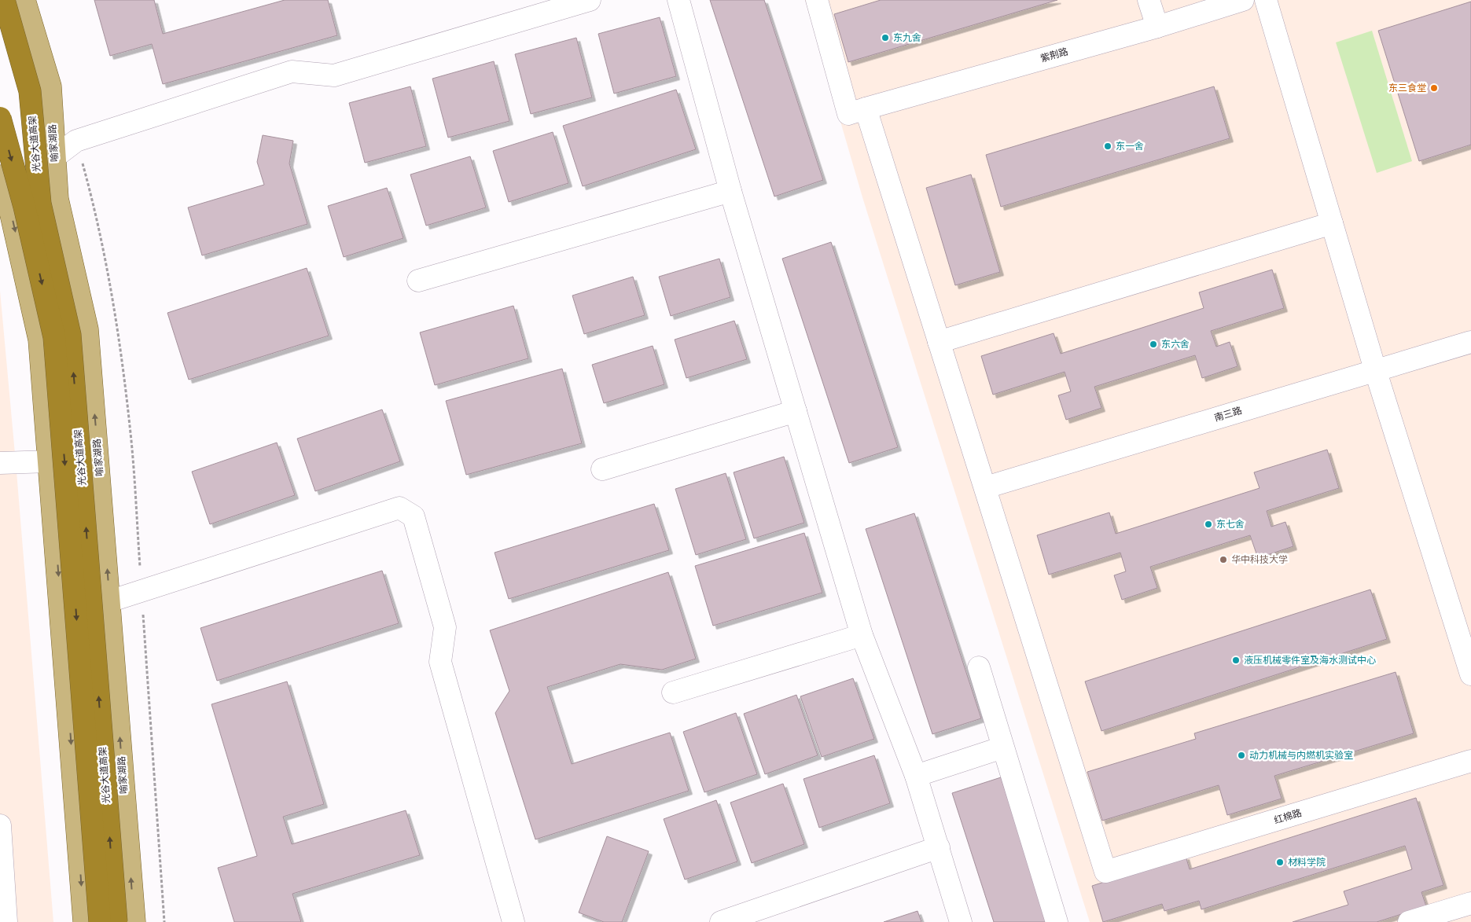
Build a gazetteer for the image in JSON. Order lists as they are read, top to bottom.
{
  "streets": {
    "highway": ["光谷大道高架"],
    "main road": ["喻家湖路"],
    "street": ["紫荆路", "南三路", "红棉路"]
  },
  "crossings": [
    ["南三路", "红棉路"]
  ],
  "places": [
    "东九舍",
    "东三食堂",
    "东一舍",
    "东六舍",
    "东七舍",
    "华中科技大学",
    "液压机械零件室及海水测试中心",
    "动力机械与内燃机实验室",
    "材料学院"
  ]
}
